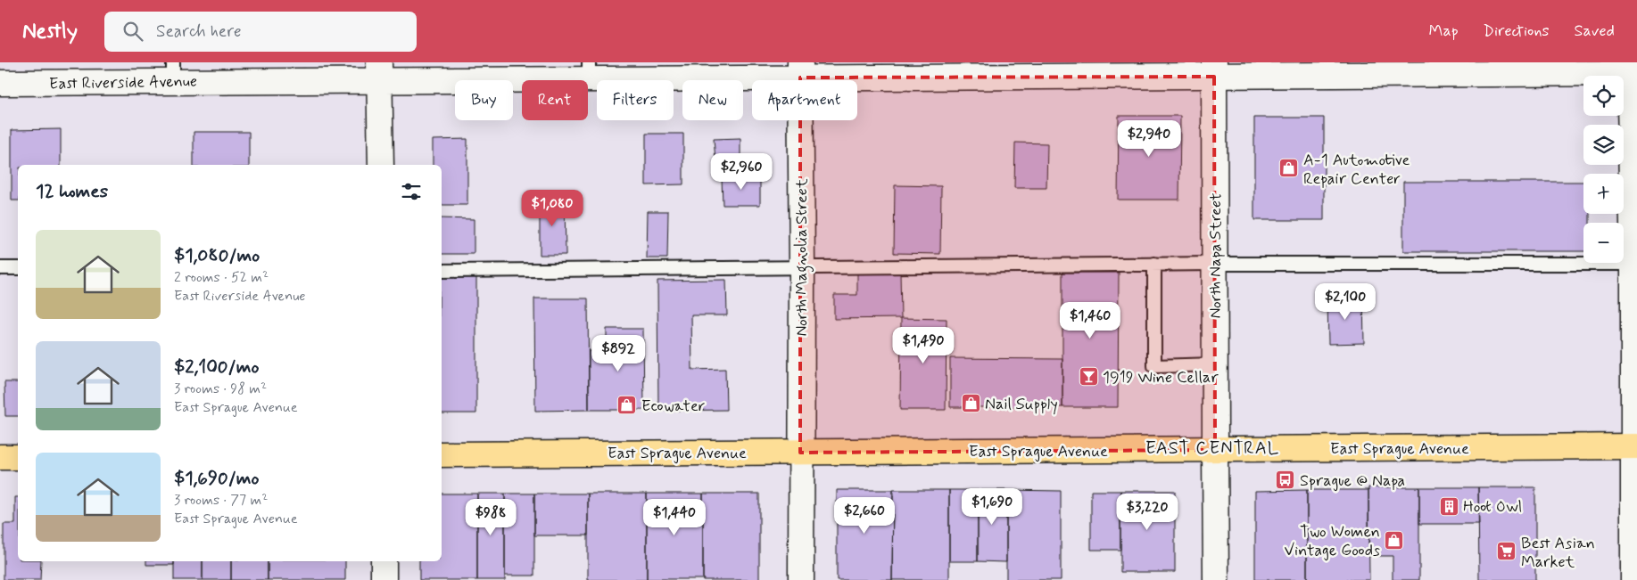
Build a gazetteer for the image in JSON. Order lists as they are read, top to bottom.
{
  "streets": {
    "main road": ["East Sprague Avenue"],
    "street": ["East Riverside Avenue", "North Napa Street", "North Magnolia Street"]
  },
  "crossings": [
    ["East Riverside Avenue", "North Napa Street"],
    ["East Riverside Avenue", "North Magnolia Street"],
    ["North Napa Street", "East Sprague Avenue"],
    ["North Magnolia Street", "East Sprague Avenue"]
  ],
  "districts": ["EAST CENTRAL"],
  "places": {
    "shop": [
      "A-1 Automotive Repair Center",
      "Nail Supply",
      "Ecowater",
      "Two Women Vintage Goods"
    ],
    "bar": ["1919 Wine Cellar"],
    "bus stop": ["Sprague @ Napa"],
    "building": ["Hoot Owl"],
    "supermarket": ["Best Asian Market"]
  },
  "page": {
    "header": "Nestly",
    "search": "Search here",
    "nav": ["Map", "Directions", "Saved"],
    "map_buttons": ["+", "−"],
    "chip": [
      "Buy",
      "Rent",
      "Filters",
      "New",
      "Apartment"
    ],
    "price": [
      "$2,940",
      "$2,960",
      "$1,080",
      "$2,100",
      "$1,460",
      "$1,490",
      "$892",
      "$1,690",
      "$3,220",
      "$2,660",
      "$988",
      "$1,440"
    ],
    "heading": "12 homes",
    "list": [
      {
        "name": "$1,080/mo",
        "note": "2 rooms · 52 m² · East Riverside Avenue"
      },
      {
        "name": "$2,100/mo",
        "note": "3 rooms · 98 m² · East Sprague Avenue"
      },
      {
        "name": "$1,690/mo",
        "note": "3 rooms · 77 m² · East Sprague Avenue"
      }
    ]
  }
}
